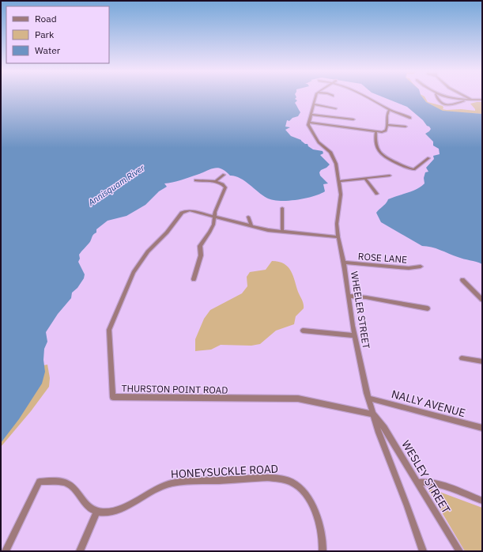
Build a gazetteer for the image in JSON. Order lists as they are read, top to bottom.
{
  "streets": {
    "street": [
      "ROSE LANE",
      "WHEELER STREET",
      "THURSTON POINT ROAD",
      "NALLY AVENUE",
      "HONEYSUCKLE ROAD",
      "WESLEY STREET"
    ]
  },
  "crossings": [
    ["ROSE LANE", "WHEELER STREET"],
    ["WHEELER STREET", "THURSTON POINT ROAD"],
    ["WHEELER STREET", "NALLY AVENUE"],
    ["WHEELER STREET", "WESLEY STREET"],
    ["THURSTON POINT ROAD", "WESLEY STREET"]
  ],
  "water": ["Annisquam River"],
  "legend": ["Road", "Park", "Water"]
}
